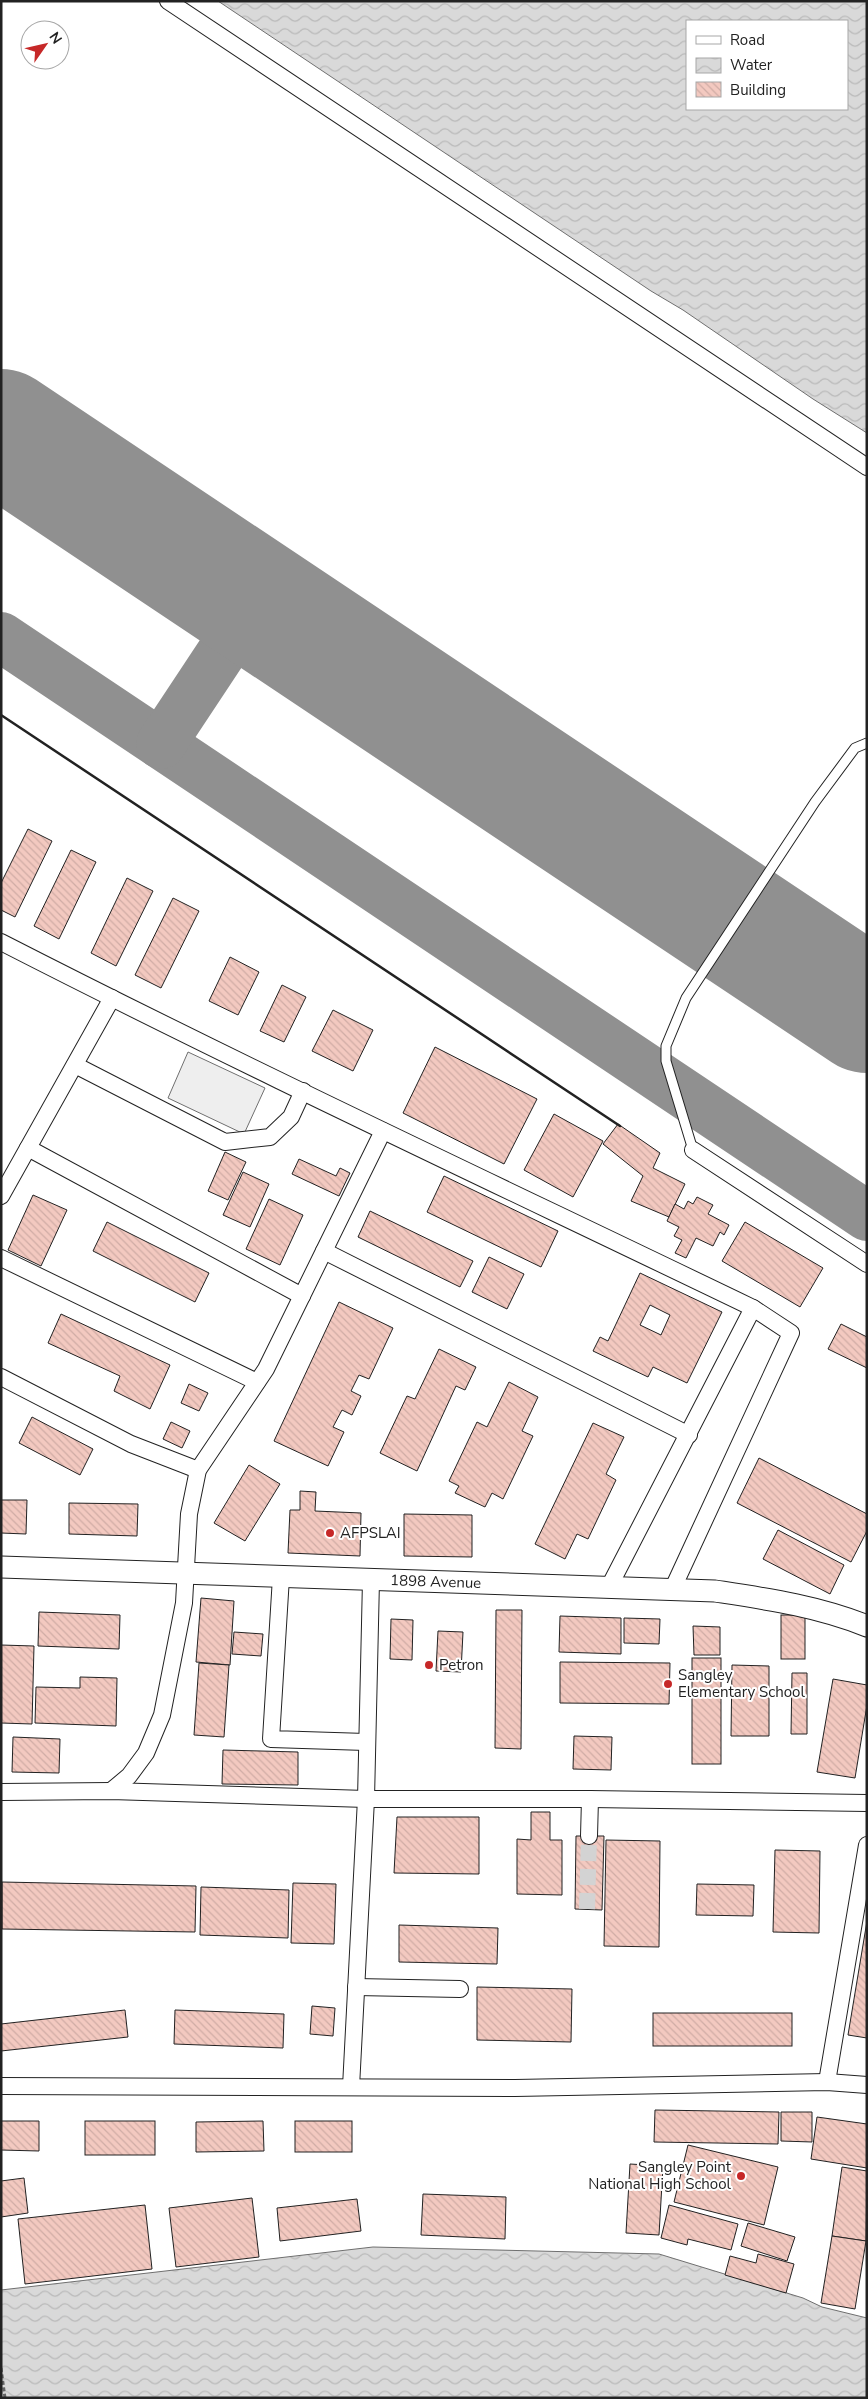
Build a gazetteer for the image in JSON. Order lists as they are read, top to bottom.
{
  "streets": {
    "street": ["1898 Avenue"]
  },
  "places": [
    "AFPSLAI",
    "Petron",
    "Sangley Elementary School",
    "Sangley Point National High School"
  ],
  "legend": ["Road", "Water", "Building"],
  "north": "top right"
}
